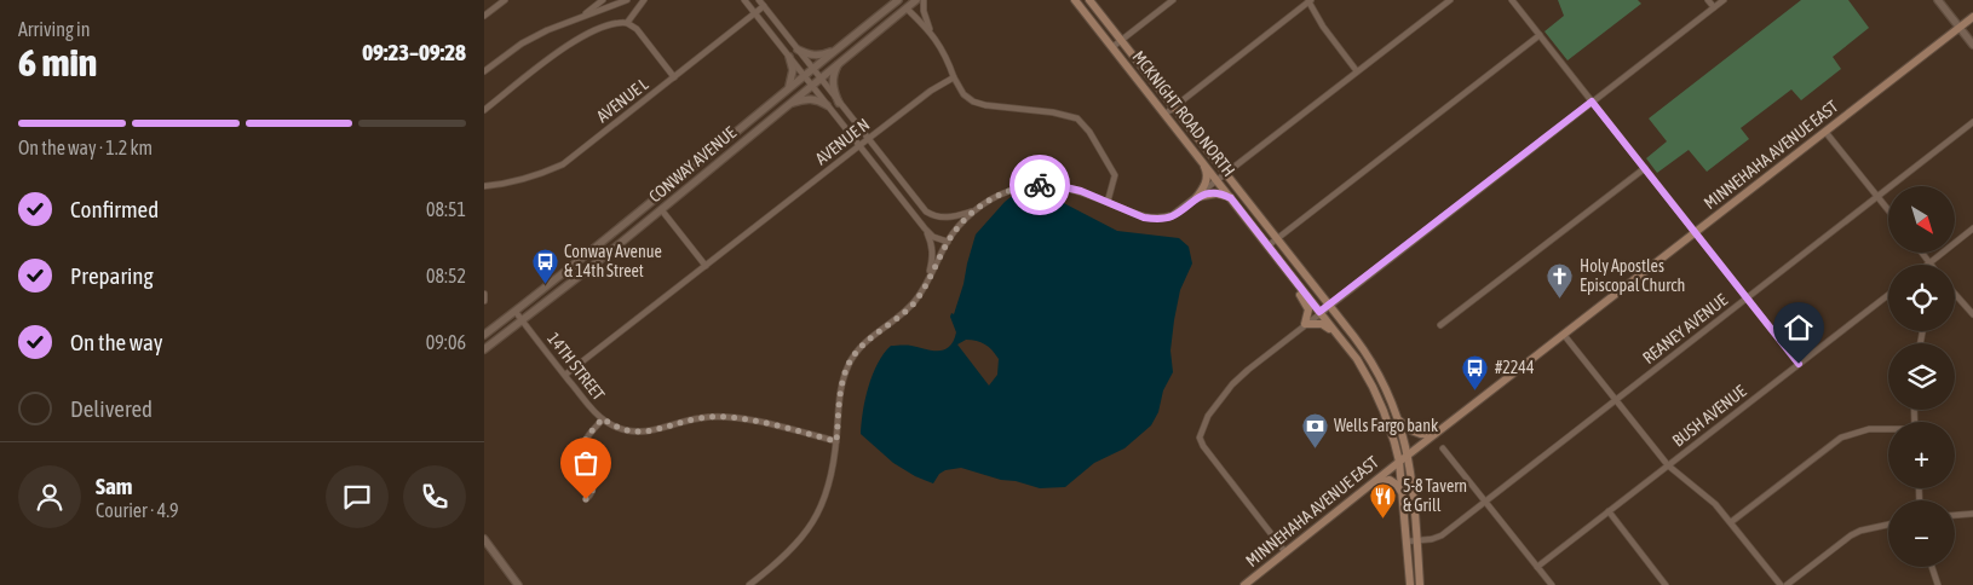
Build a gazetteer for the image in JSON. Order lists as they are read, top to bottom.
{
  "streets": {
    "main road": ["MCKNIGHT ROAD NORTH", "MINNEHAHA AVENUE EAST"],
    "street": [
      "AVENUE L",
      "AVENUE N",
      "CONWAY AVENUE",
      "REANEY AVENUE",
      "14TH STREET",
      "BUSH AVENUE"
    ]
  },
  "crossings": [
    ["MCKNIGHT ROAD NORTH", "MINNEHAHA AVENUE EAST"],
    ["MCKNIGHT ROAD NORTH", "REANEY AVENUE"],
    ["AVENUE N", "14TH STREET"],
    ["CONWAY AVENUE", "14TH STREET"]
  ],
  "places": {
    "bus stop": ["Conway Avenue & 14th Street", "#2244"],
    "church": ["Holy Apostles Episcopal Church"],
    "bank": ["Wells Fargo bank"],
    "restaurant": ["5-8 Tavern & Grill"]
  },
  "north": "bottom right",
  "page": {
    "heading": ["6 min", "Arriving in", "09:23–09:28"],
    "panel": ["Sam", "Courier · 4.9"],
    "bar": "On the way · 1.2 km",
    "list": [
      ["Confirmed", "08:51"],
      ["Preparing", "08:52"],
      ["On the way", "09:06"],
      "Delivered"
    ],
    "map_buttons": ["+", "−"]
  }
}
